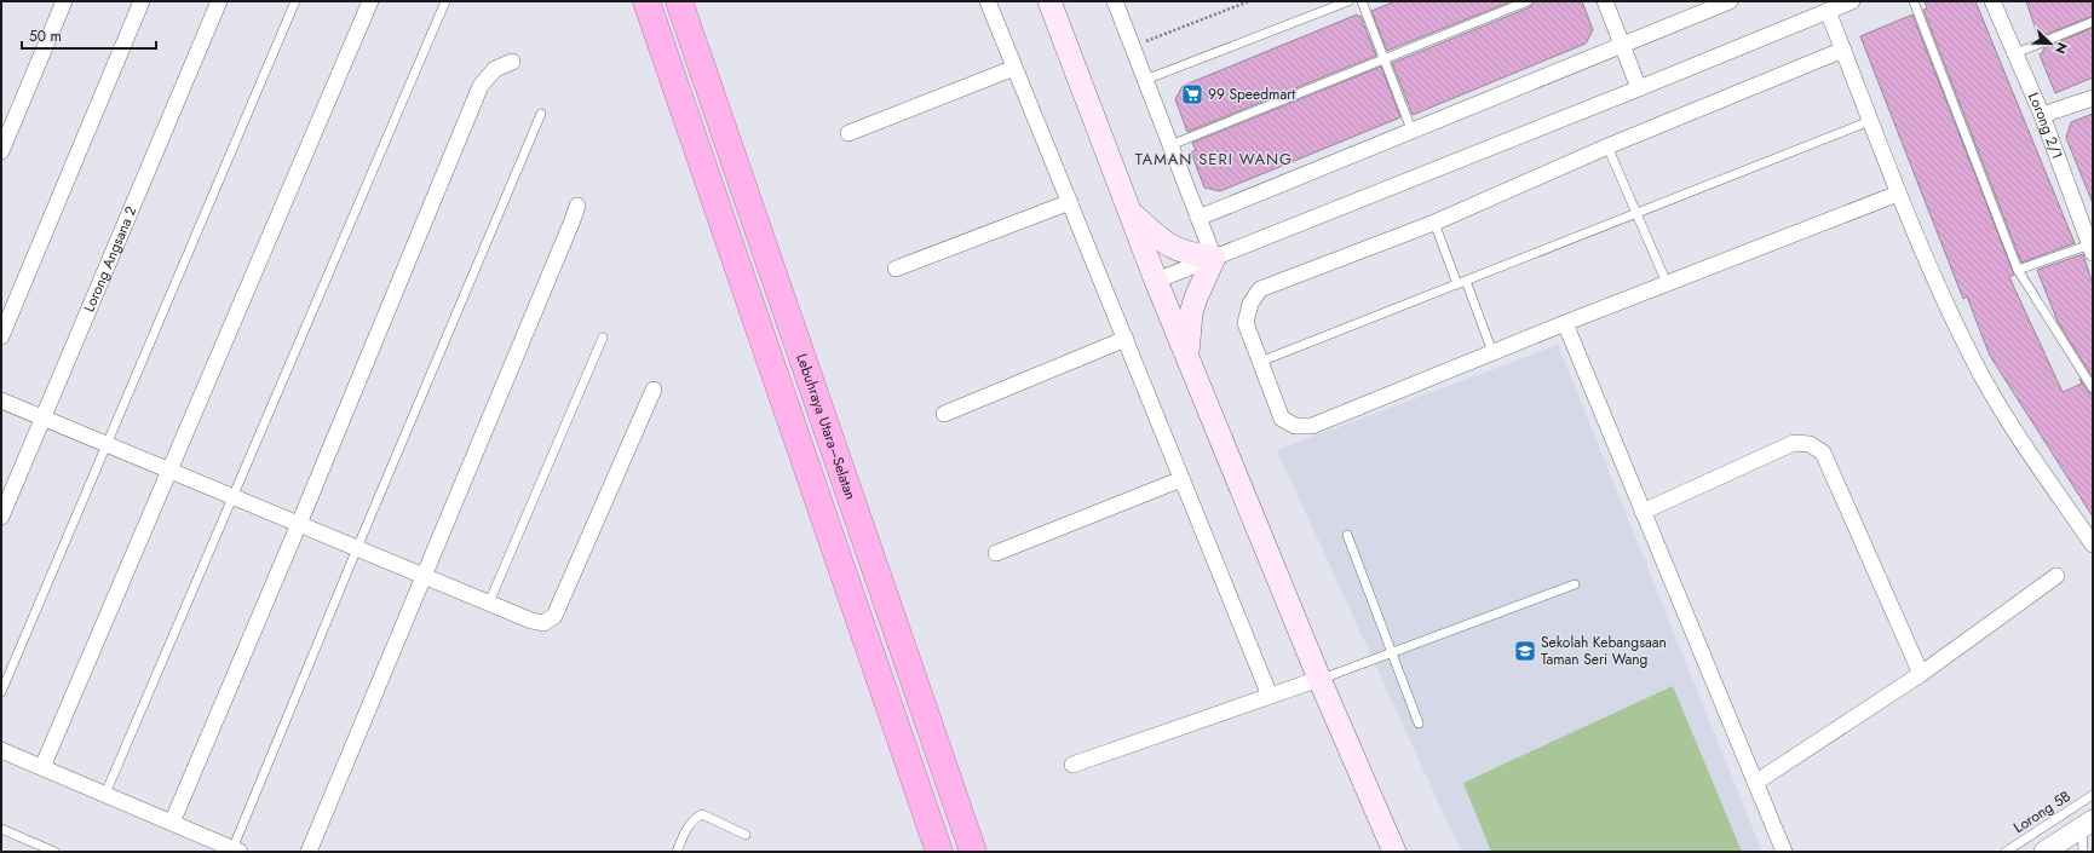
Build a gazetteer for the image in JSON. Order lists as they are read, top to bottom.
{
  "streets": {
    "highway": ["Lebuhraya Utara–Selatan"],
    "street": ["Lorong 2/1", "Lorong Angsana 2"],
    "lane": ["Lorong 5B"]
  },
  "districts": ["TAMAN SERI WANG"],
  "places": {
    "supermarket": ["99 Speedmart"],
    "school or university": ["Sekolah Kebangsaan Taman Seri Wang"]
  },
  "scale_bar": "50 m",
  "north": "bottom right"
}
